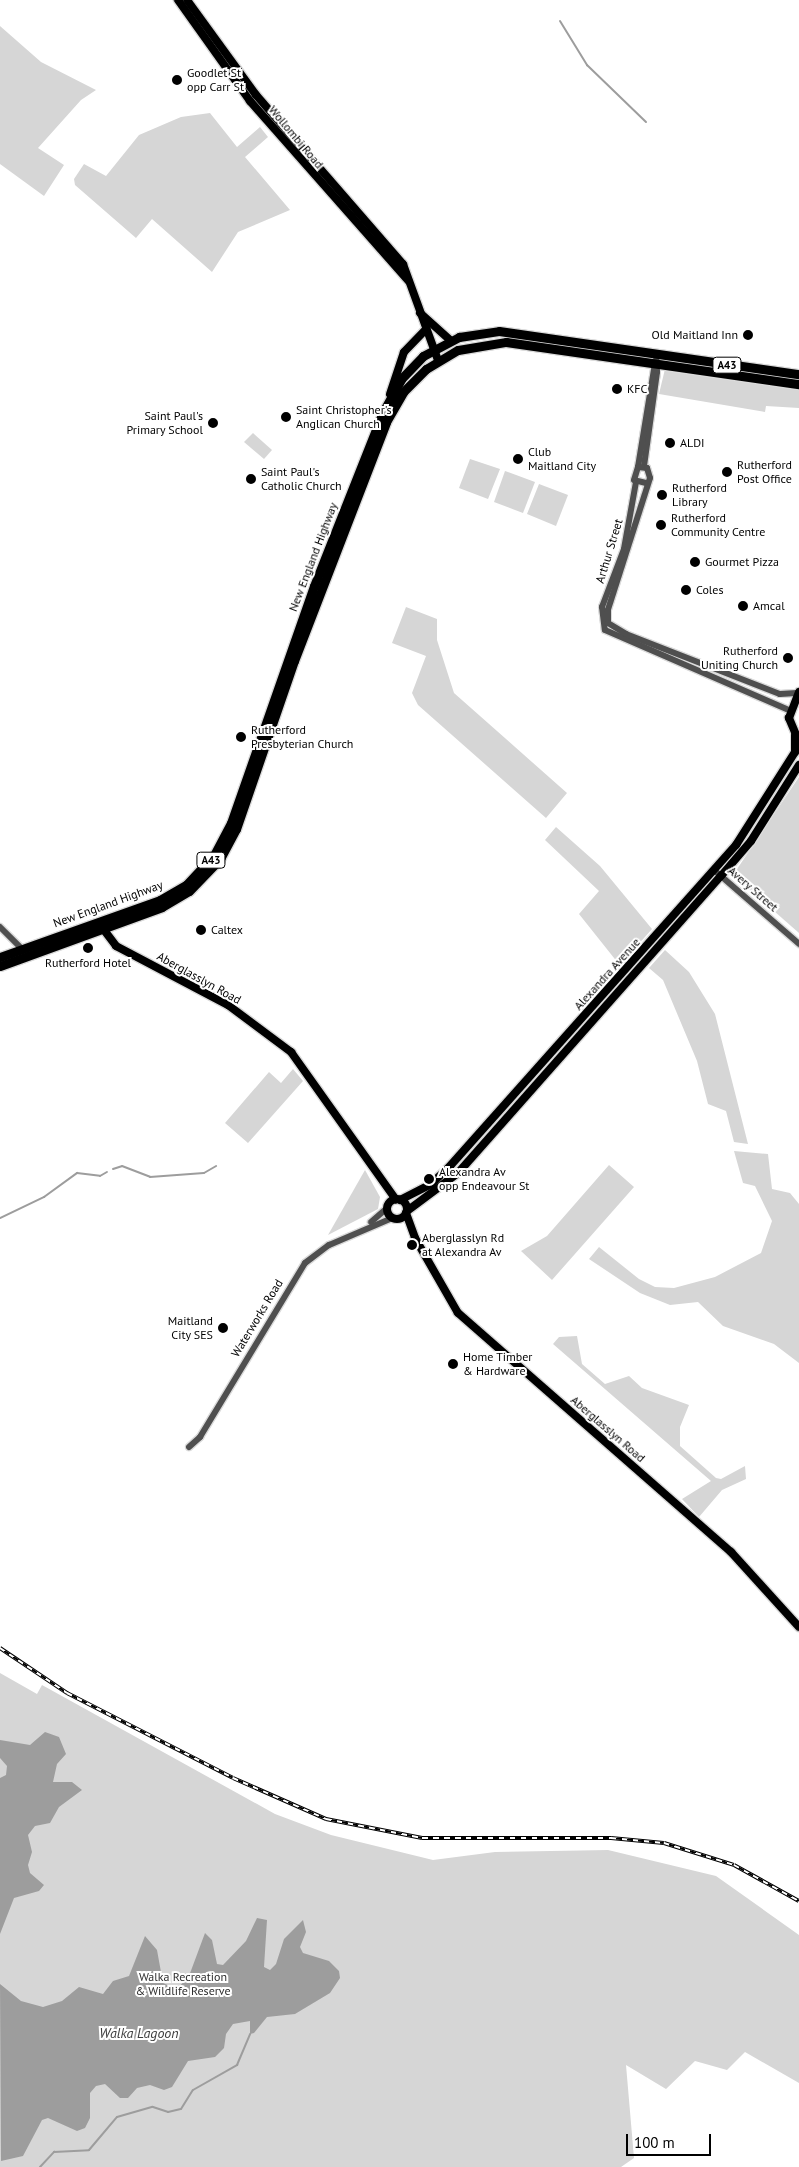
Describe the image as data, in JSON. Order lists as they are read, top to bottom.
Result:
{
  "streets": {
    "highway": ["A43", "New England Highway"],
    "main road": ["Wollombi Road", "Alexandra Avenue", "Aberglasslyn Road"],
    "street": ["Arthur Street", "Avery Street", "Waterworks Road"]
  },
  "crossings": [
    ["Wollombi Road", "New England Highway"],
    ["New England Highway", "Aberglasslyn Road"],
    ["Avery Street", "Alexandra Avenue"],
    ["Alexandra Avenue", "Aberglasslyn Road"],
    ["Alexandra Avenue", "Waterworks Road"],
    ["Aberglasslyn Road", "Waterworks Road"]
  ],
  "water": ["Walka Lagoon"],
  "parks": ["Walka Recreation & Wildlife Reserve"],
  "places": [
    "Goodlet St opp Carr St",
    "Old Maitland Inn",
    "KFC",
    "Saint Christopher's Anglican Church",
    "Saint Paul's Primary School",
    "ALDI",
    "Club Maitland City",
    "Rutherford Post Office",
    "Saint Paul's Catholic Church",
    "Rutherford Library",
    "Rutherford Community Centre",
    "Gourmet Pizza",
    "Coles",
    "Amcal",
    "Rutherford Uniting Church",
    "Rutherford Presbyterian Church",
    "Caltex",
    "Rutherford Hotel",
    "Alexandra Av opp Endeavour St",
    "Aberglasslyn Rd at Alexandra Av",
    "Maitland City SES",
    "Home Timber & Hardware"
  ],
  "scale_bar": "100 m"
}
